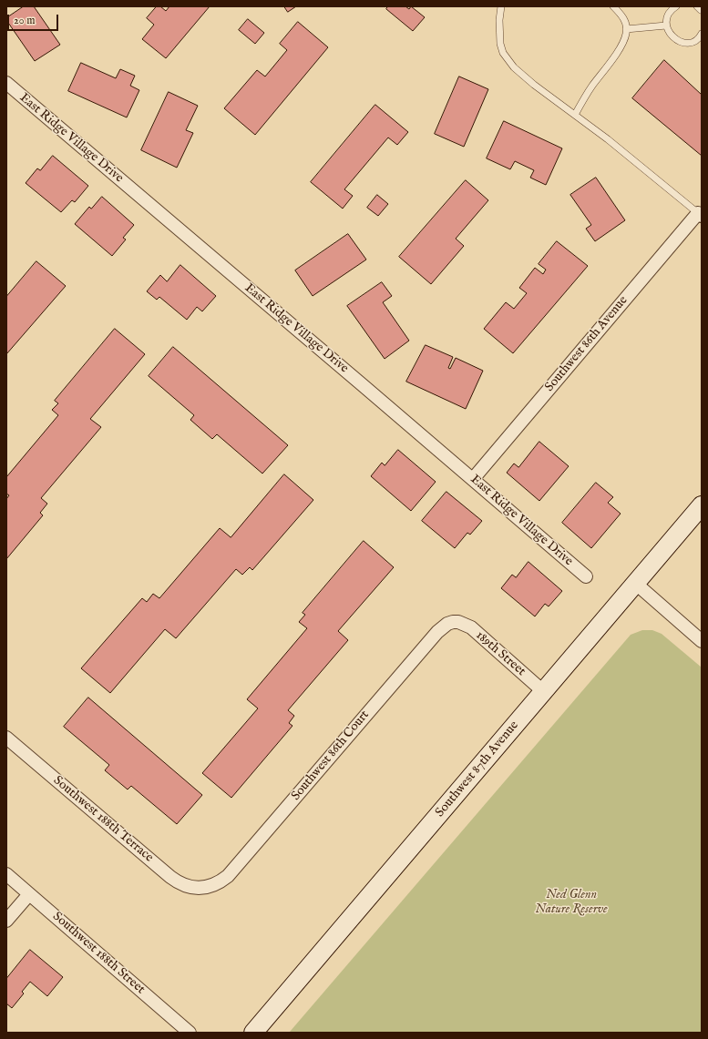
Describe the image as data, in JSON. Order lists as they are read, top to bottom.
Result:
{
  "streets": {
    "street": [
      "East Ridge Village Drive",
      "Southwest 86th Avenue",
      "189th Street",
      "Southwest 86th Court",
      "Southwest 87th Avenue",
      "Southwest 188th Terrace",
      "Southwest 188th Street"
    ]
  },
  "crossings": [
    ["East Ridge Village Drive", "Southwest 86th Avenue"],
    ["189th Street", "Southwest 86th Court"],
    ["189th Street", "Southwest 87th Avenue"],
    ["Southwest 86th Court", "Southwest 188th Terrace"]
  ],
  "parks": ["Ned Glenn Nature Reserve"],
  "scale_bar": "20 m"
}
